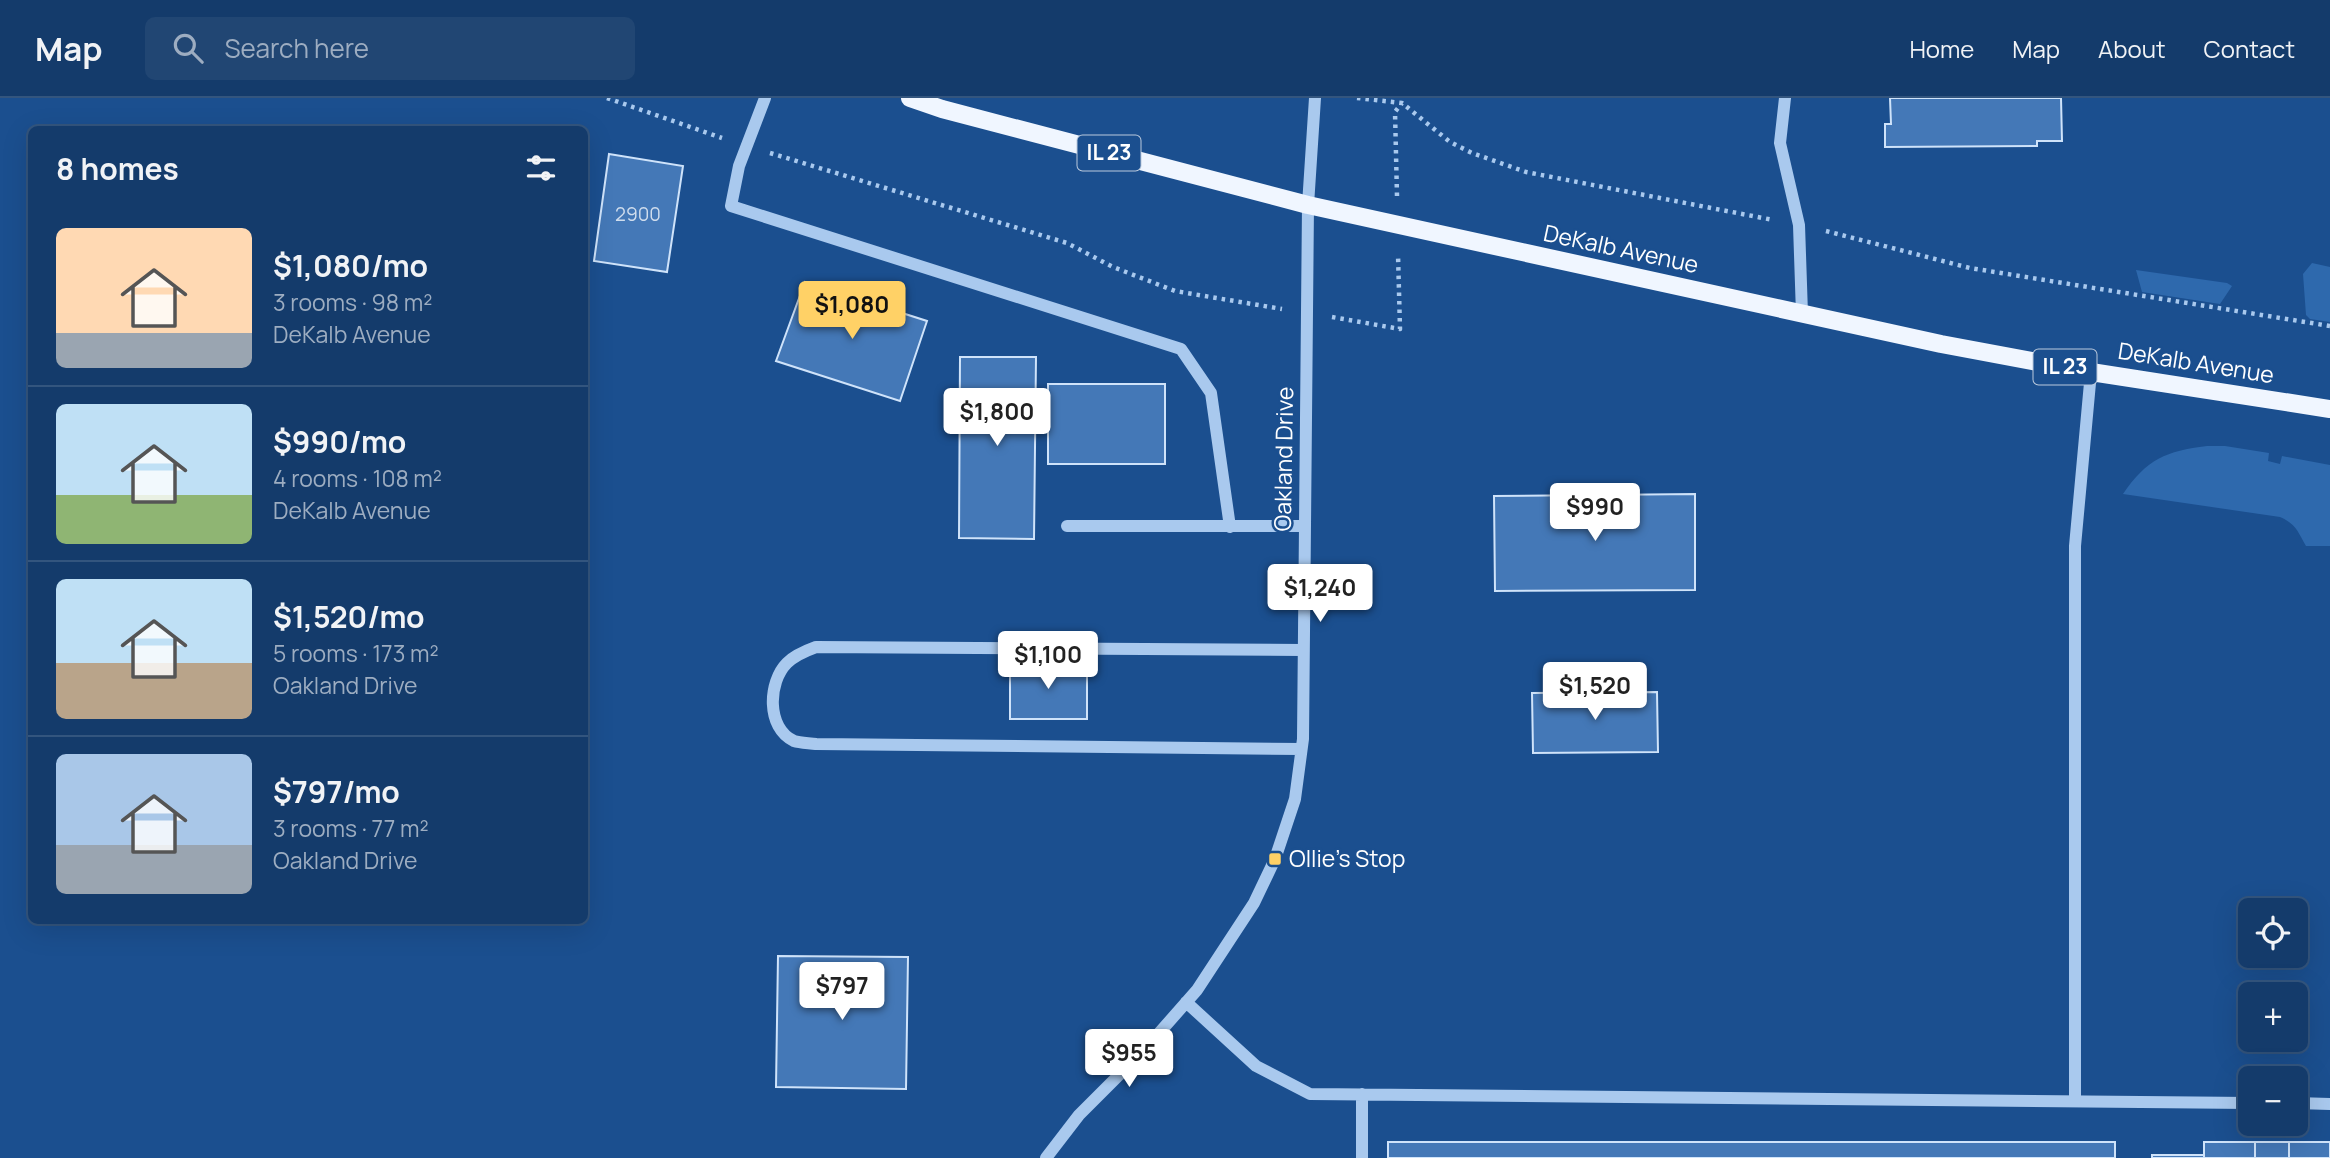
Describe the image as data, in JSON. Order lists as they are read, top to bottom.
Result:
{
  "streets": {
    "main road": ["IL 23", "DeKalb Avenue"],
    "street": ["Oakland Drive"]
  },
  "crossings": [
    ["DeKalb Avenue", "Oakland Drive"]
  ],
  "places": {
    "transit": ["Ollie's Stop"]
  },
  "house_numbers": ["2900"],
  "page": {
    "header": "Map",
    "search": "Search here",
    "nav": [
      "Home",
      "Map",
      "About",
      "Contact"
    ],
    "heading": "8 homes",
    "list": [
      {
        "name": "$1,080/mo",
        "note": "3 rooms · 98 m² · DeKalb Avenue"
      },
      {
        "name": "$990/mo",
        "note": "4 rooms · 108 m² · DeKalb Avenue"
      },
      {
        "name": "$1,520/mo",
        "note": "5 rooms · 173 m² · Oakland Drive"
      },
      {
        "name": "$797/mo",
        "note": "3 rooms · 77 m² · Oakland Drive"
      }
    ],
    "price": [
      "$1,080",
      "$1,800",
      "$990",
      "$1,240",
      "$1,100",
      "$1,520",
      "$797",
      "$955"
    ],
    "map_buttons": ["+", "−"]
  }
}
